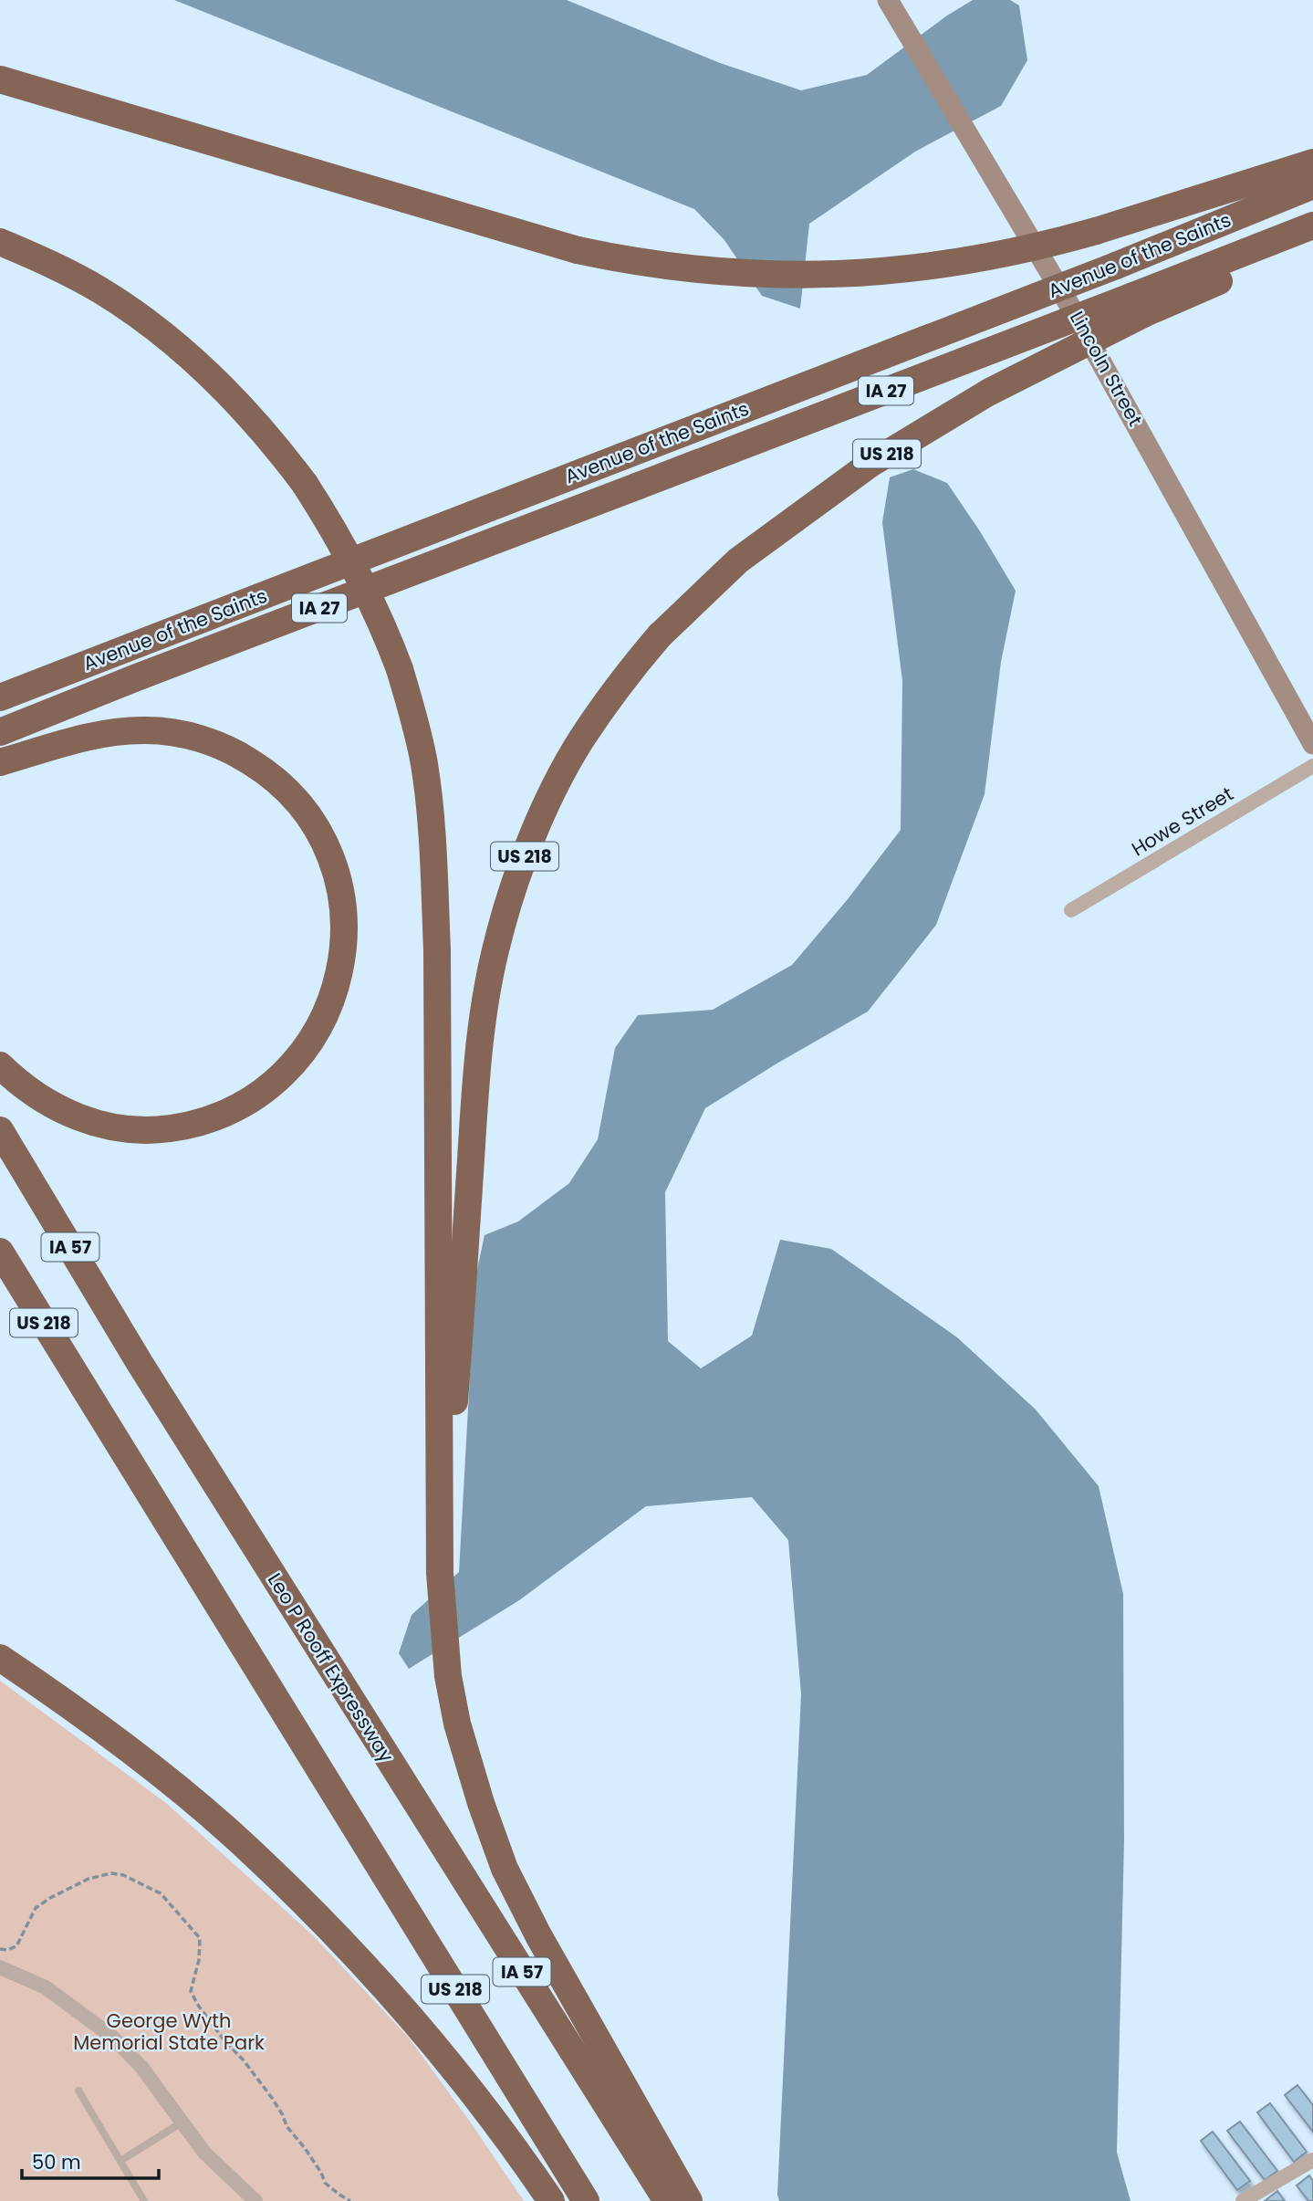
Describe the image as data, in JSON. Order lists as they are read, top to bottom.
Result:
{
  "streets": {
    "highway": [
      "Avenue of the Saints",
      "IA 27",
      "US 218",
      "IA 57",
      "Leo P Rooff Expressway"
    ],
    "main road": ["Lincoln Street"],
    "street": ["Howe Street"]
  },
  "crossings": [
    ["Avenue of the Saints", "US 218"]
  ],
  "parks": ["George Wyth Memorial State Park"],
  "scale_bar": "50 m"
}
